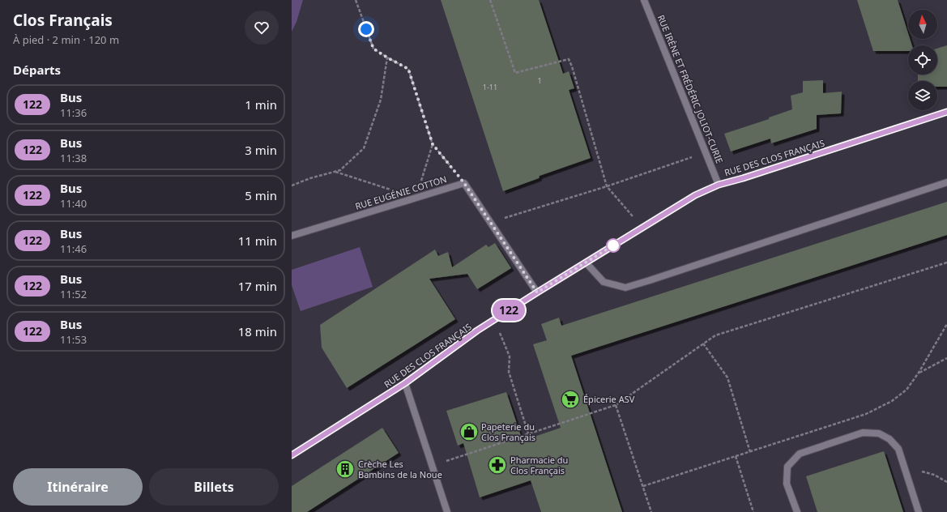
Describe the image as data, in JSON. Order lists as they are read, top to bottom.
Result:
{
  "streets": {
    "street": ["RUE IRÈNE ET FRÉDÉRIC JOLIOT-CURIE", "RUE DES CLOS FRANÇAIS", "RUE EUGÉNIE COTTON"]
  },
  "crossings": [
    ["RUE IRÈNE ET FRÉDÉRIC JOLIOT-CURIE", "RUE DES CLOS FRANÇAIS"]
  ],
  "places": {
    "supermarket": ["Épicerie ASV"],
    "shop": ["Papeterie du Clos Français"],
    "pharmacy": ["Pharmacie du Clos Français"],
    "building": ["Crèche Les Bambins de la Noue"]
  },
  "lines": ["bus line 122"],
  "house_numbers": ["1", "1-11"],
  "north": "top",
  "page": {
    "heading": [
      ["Clos Français", "À pied · 2 min · 120 m"],
      "Départs"
    ],
    "on_map": "122",
    "list": [
      {
        "mark": "122",
        "name": "Bus",
        "note": "11:36",
        "value": "1 min"
      },
      {
        "mark": "122",
        "name": "Bus",
        "note": "11:38",
        "value": "3 min"
      },
      {
        "mark": "122",
        "name": "Bus",
        "note": "11:40",
        "value": "5 min"
      },
      {
        "mark": "122",
        "name": "Bus",
        "note": "11:46",
        "value": "11 min"
      },
      {
        "mark": "122",
        "name": "Bus",
        "note": "11:52",
        "value": "17 min"
      },
      {
        "mark": "122",
        "name": "Bus",
        "note": "11:53",
        "value": "18 min"
      }
    ],
    "buttons": ["Itinéraire", "Billets"]
  }
}
